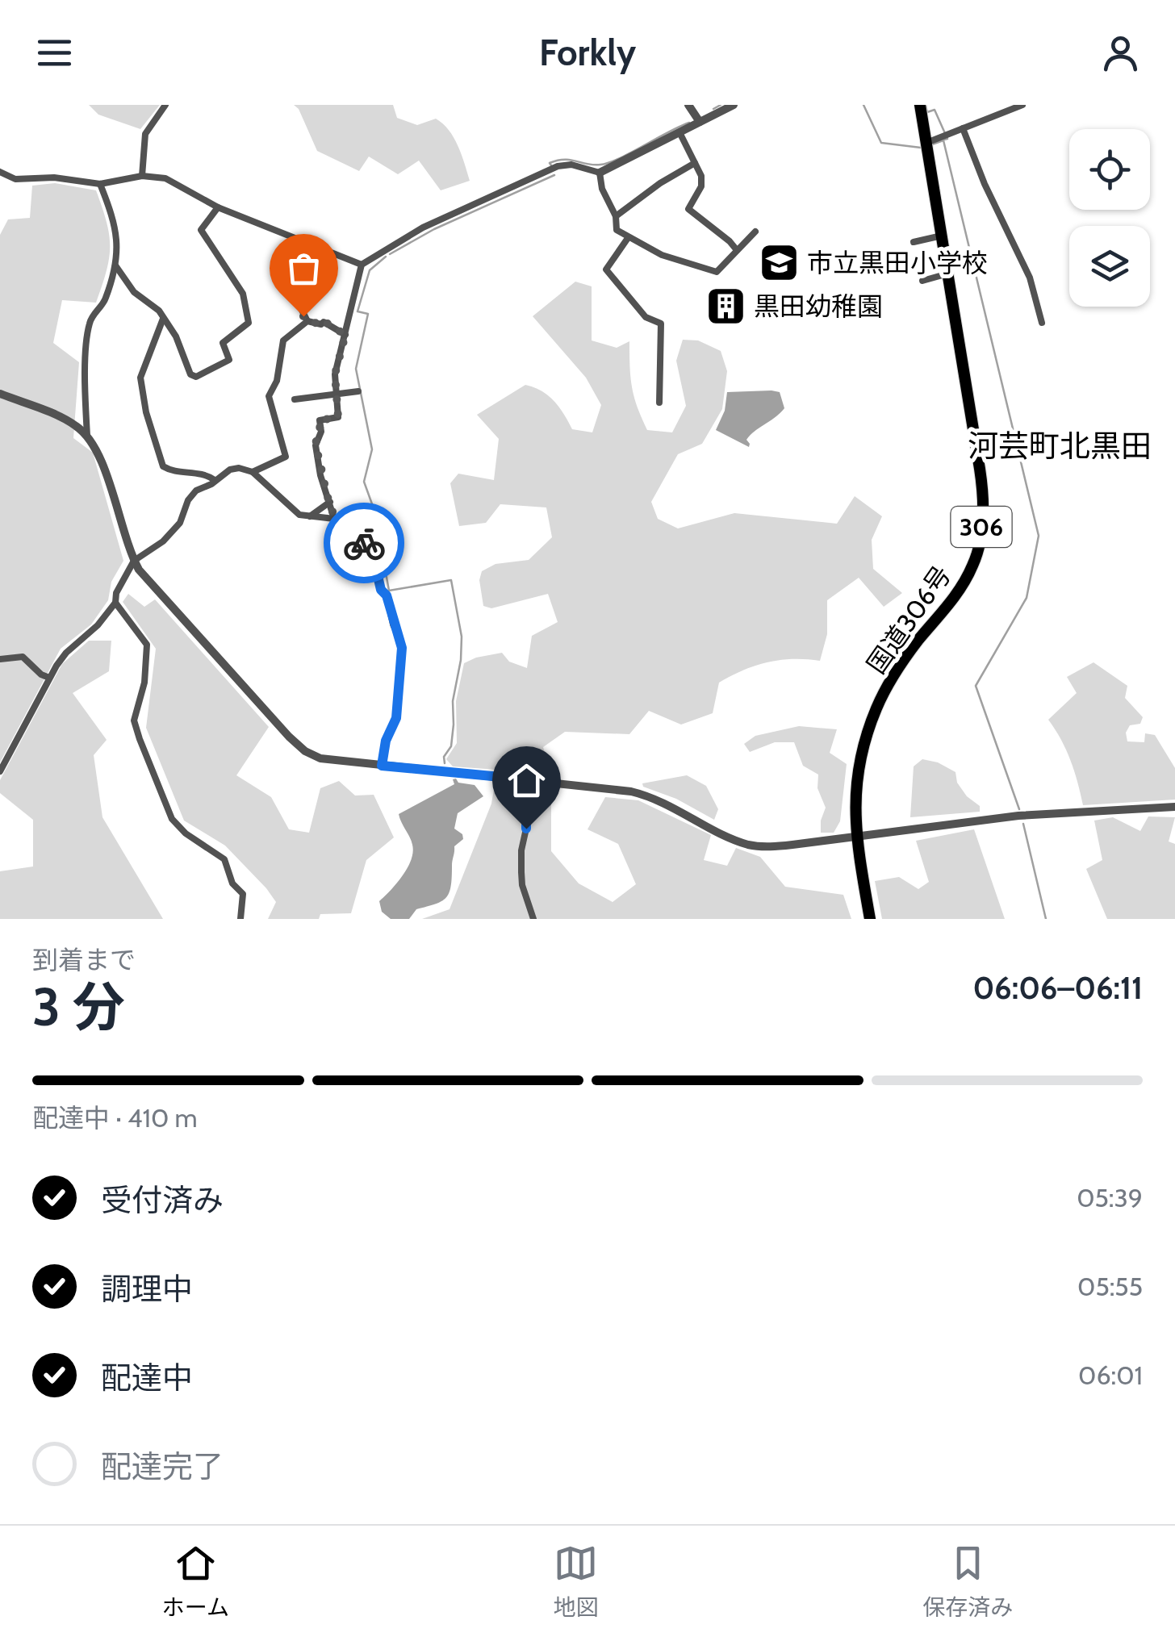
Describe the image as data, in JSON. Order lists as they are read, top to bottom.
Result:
{
  "streets": {
    "highway": ["306", "国道306号"]
  },
  "districts": ["河芸町北黒田"],
  "places": {
    "school or university": ["市立黒田小学校"],
    "building": ["黒田幼稚園"]
  },
  "page": {
    "header": "Forkly",
    "heading": ["3 分", "到着まで", "06:06–06:11"],
    "bar": "配達中 · 410 m",
    "list": [
      ["受付済み", "05:39"],
      ["調理中", "05:55"],
      ["配達中", "06:01"],
      "配達完了"
    ],
    "tabs": ["ホーム", "地図", "保存済み"]
  }
}
